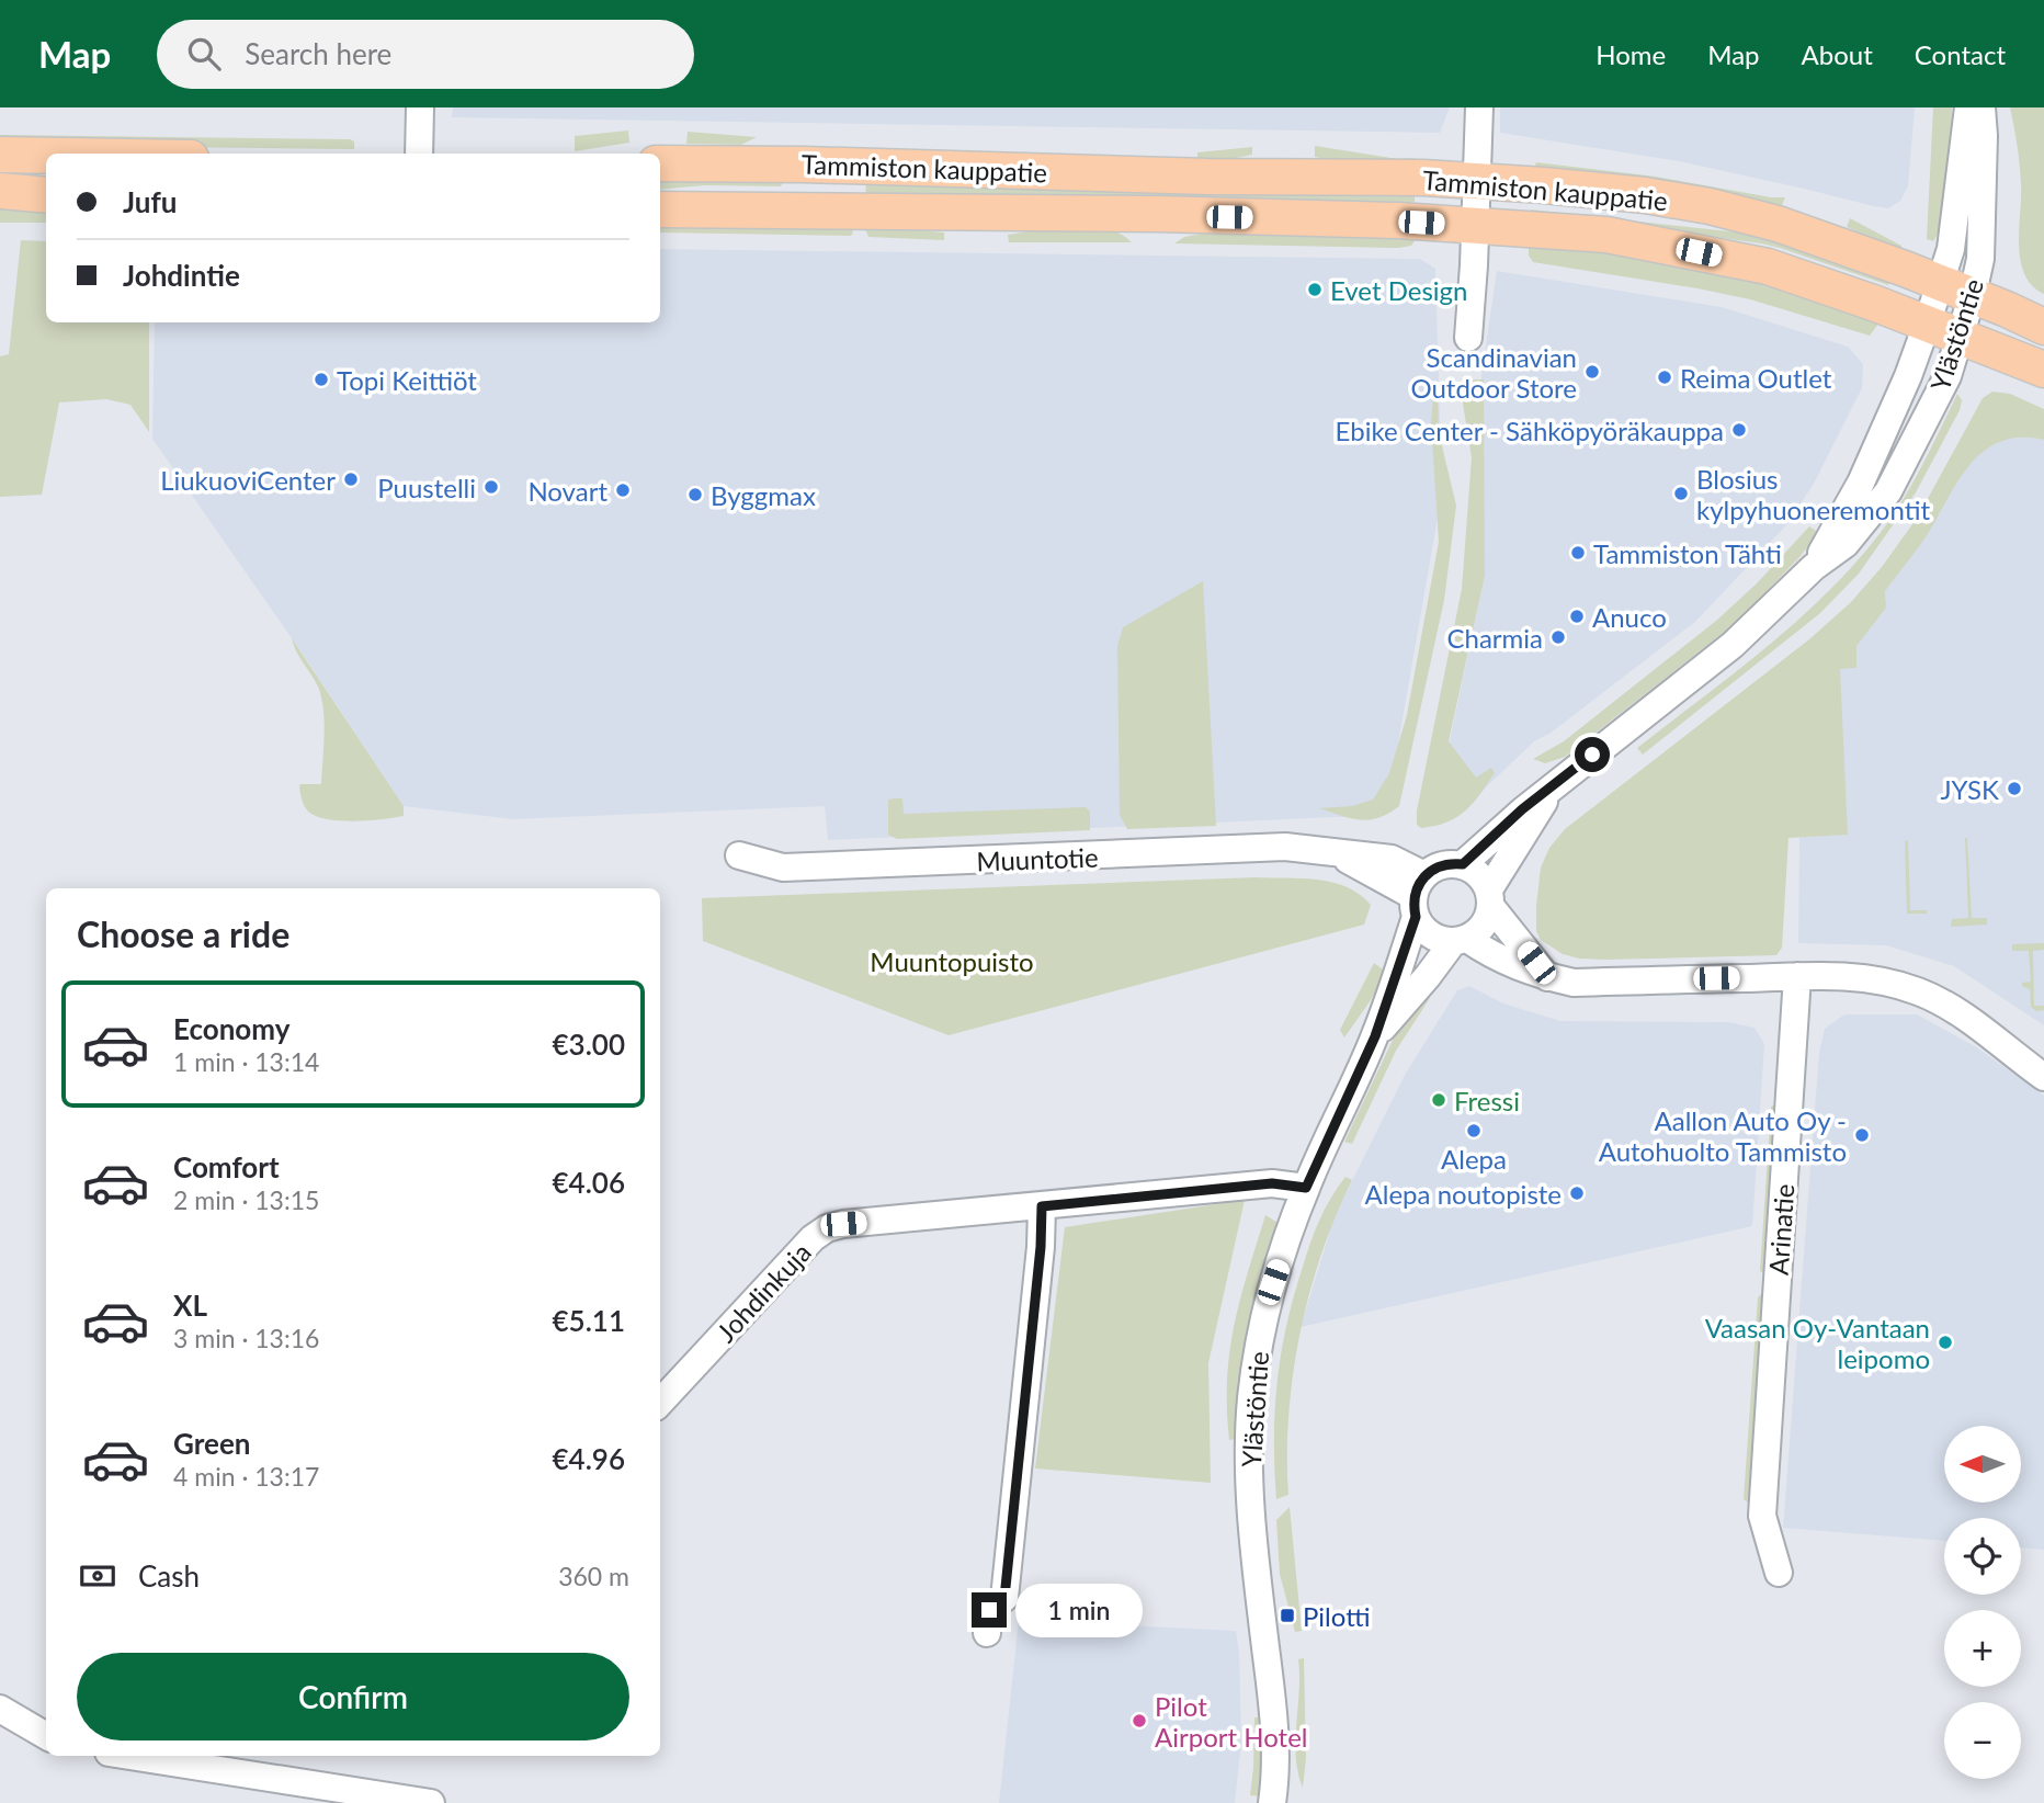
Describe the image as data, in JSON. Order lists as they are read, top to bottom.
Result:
{
  "streets": {
    "main road": ["Tammiston kauppatie"],
    "street": [
      "Ylästöntie",
      "Muuntotie",
      "Arinatie",
      "Johdinkuja"
    ]
  },
  "crossings": [
    ["Tammiston kauppatie", "Ylästöntie"],
    ["Ylästöntie", "Muuntotie"],
    ["Ylästöntie", "Johdinkuja"]
  ],
  "parks": ["Muuntopuisto"],
  "places": {
    "other": [
      "Evet Design",
      "Scandinavian Outdoor Store",
      "Reima Outlet",
      "Topi Keittiöt",
      "Ebike Center - Sähköpyöräkauppa",
      "LiukuoviCenter",
      "Puustelli",
      "Novart",
      "Blosius kylpyhuoneremontit",
      "Byggmax",
      "Tammiston Tähti",
      "Anuco",
      "Charmia",
      "JYSK",
      "Fressi",
      "Alepa",
      "Aallon Auto Oy - Autohuolto Tammisto",
      "Alepa noutopiste",
      "Vaasan Oy-Vantaan leipomo",
      "Pilot Airport Hotel"
    ],
    "transit": ["Pilotti"]
  },
  "north": "left",
  "page": {
    "header": "Map",
    "search": "Search here",
    "nav": [
      "Home",
      "Map",
      "About",
      "Contact"
    ],
    "banner": ["Jufu", "Johdintie"],
    "heading": "Choose a ride",
    "list": [
      {
        "name": "Economy",
        "note": "1 min · 13:14",
        "value": "€3.00"
      },
      {
        "name": "Comfort",
        "note": "2 min · 13:15",
        "value": "€4.06"
      },
      {
        "name": "XL",
        "note": "3 min · 13:16",
        "value": "€5.11"
      },
      {
        "name": "Green",
        "note": "4 min · 13:17",
        "value": "€4.96"
      }
    ],
    "map_buttons": ["+", "−"],
    "pay": ["Cash", "360 m"],
    "bubble": "1 min",
    "buttons": "Confirm"
  }
}
